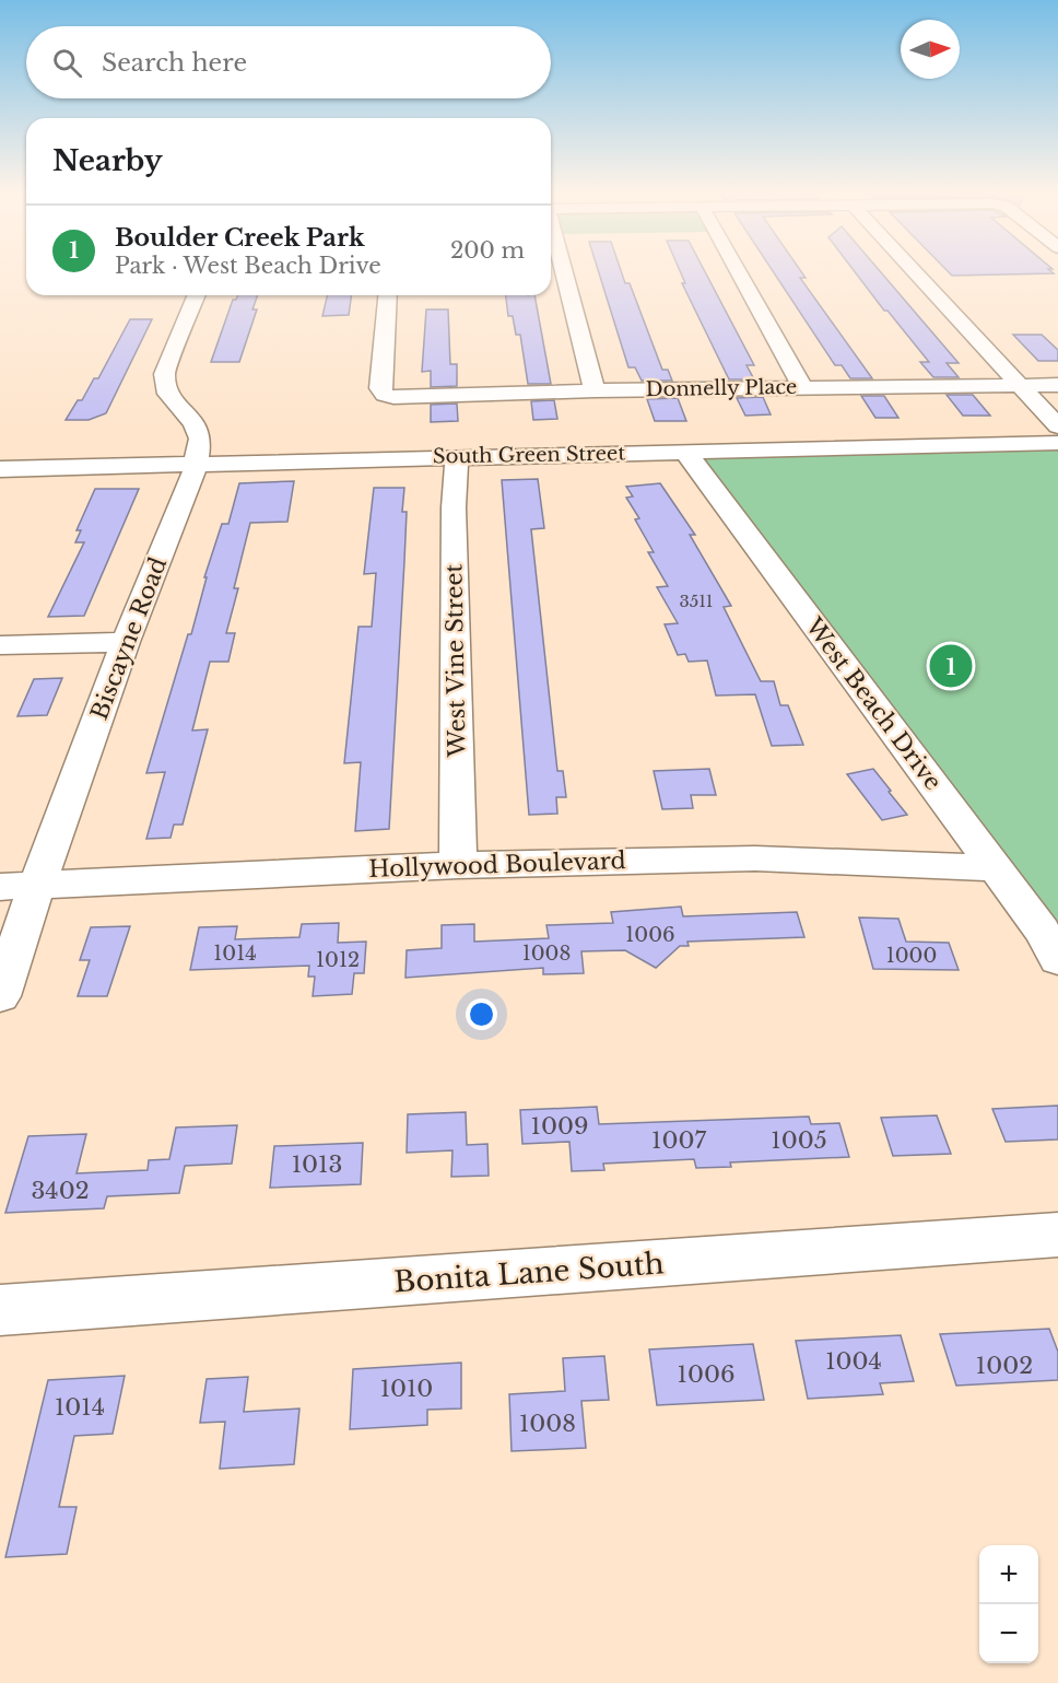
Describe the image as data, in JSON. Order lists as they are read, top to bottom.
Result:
{
  "streets": {
    "street": [
      "Donnelly Place",
      "South Green Street",
      "Biscayne Road",
      "West Vine Street",
      "West Beach Drive",
      "Hollywood Boulevard",
      "Bonita Lane South"
    ]
  },
  "crossings": [
    ["South Green Street", "Biscayne Road"],
    ["South Green Street", "West Vine Street"],
    ["South Green Street", "West Beach Drive"],
    ["Biscayne Road", "Hollywood Boulevard"],
    ["West Vine Street", "Hollywood Boulevard"],
    ["West Beach Drive", "Hollywood Boulevard"]
  ],
  "house_numbers": [
    "3511",
    "1006",
    "1014",
    "1008",
    "1000",
    "1012",
    "1009",
    "1007",
    "1005",
    "1013",
    "3402",
    "1004",
    "1002",
    "1006",
    "1010",
    "1014",
    "1008"
  ],
  "north": "right",
  "page": {
    "search": "Search here",
    "heading": "Nearby",
    "list": [
      {
        "mark": "1",
        "name": "Boulder Creek Park",
        "note": "Park · West Beach Drive",
        "value": "200 m"
      }
    ],
    "pins": "1",
    "map_buttons": ["+", "−"]
  }
}
